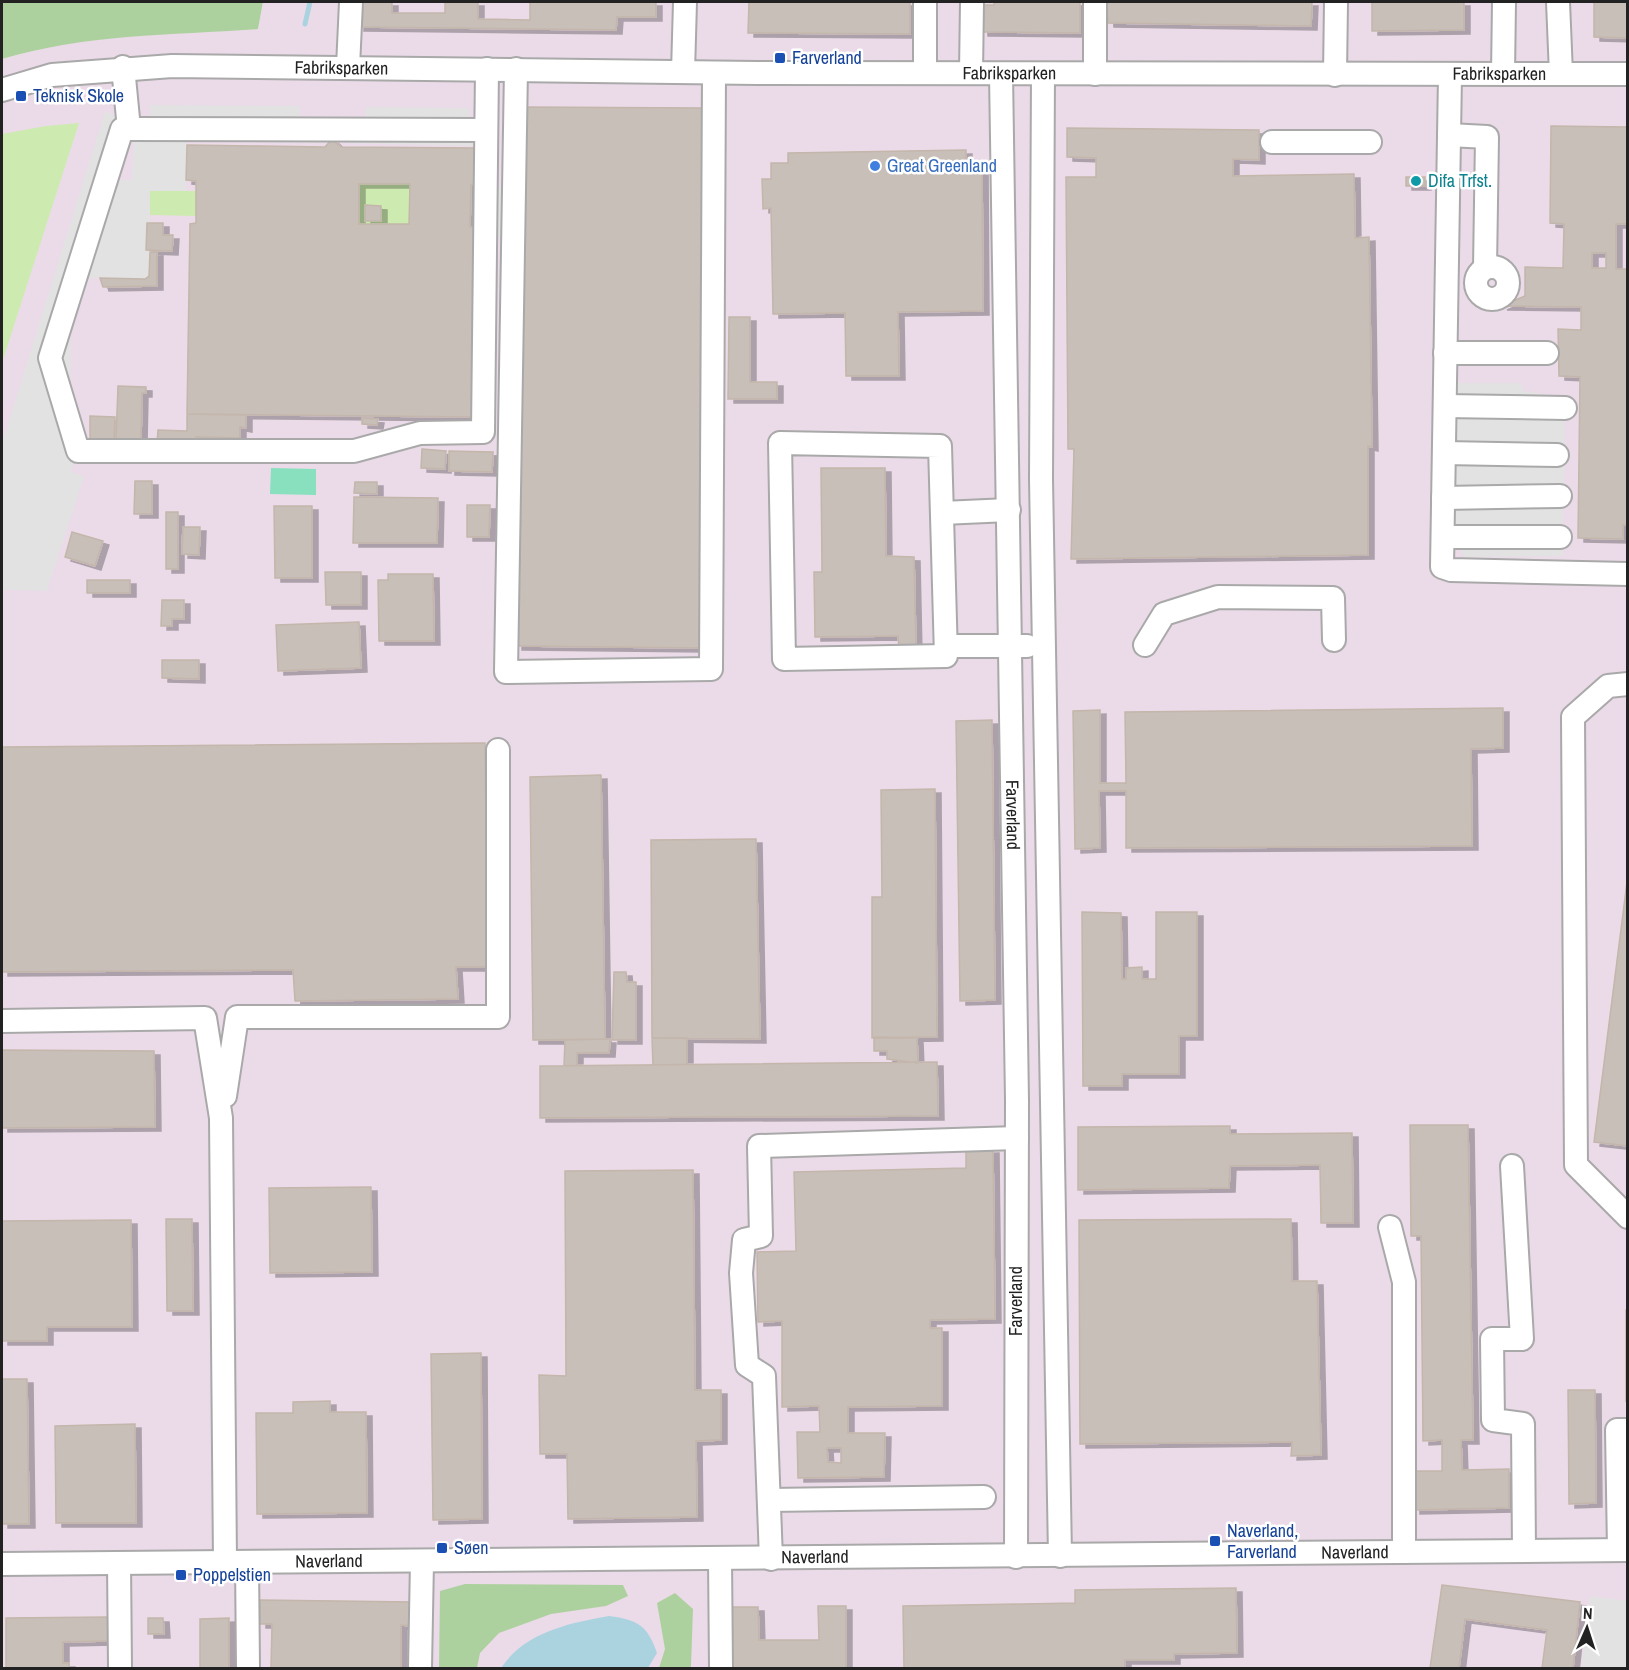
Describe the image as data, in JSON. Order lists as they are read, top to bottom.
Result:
{
  "streets": {
    "street": ["Fabriksparken", "Farverland", "Naverland"]
  },
  "crossings": [
    ["Fabriksparken", "Farverland"],
    ["Farverland", "Naverland"]
  ],
  "places": {
    "transit": [
      "Farverland",
      "Teknisk Skole",
      "Naverland, Farverland",
      "Søen",
      "Poppelstien"
    ],
    "other": ["Great Greenland", "Difa Trfst."]
  },
  "north": "top"
}
